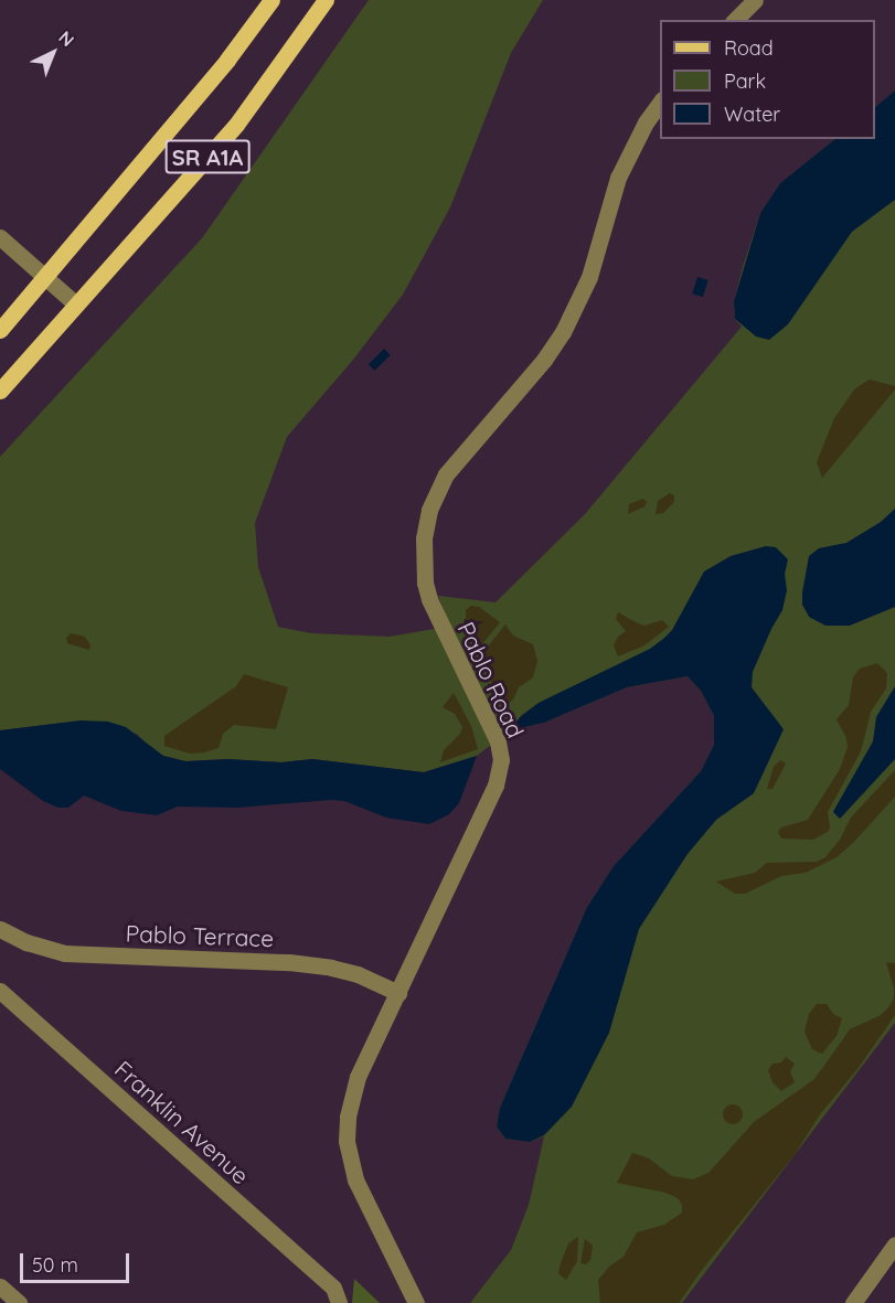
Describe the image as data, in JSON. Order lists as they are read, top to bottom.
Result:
{
  "streets": {
    "main road": ["SR A1A"],
    "street": ["Pablo Road", "Pablo Terrace", "Franklin Avenue"]
  },
  "crossings": [
    ["Pablo Road", "Pablo Terrace"]
  ],
  "legend": ["Road", "Park", "Water"],
  "scale_bar": "50 m",
  "north": "top right"
}
